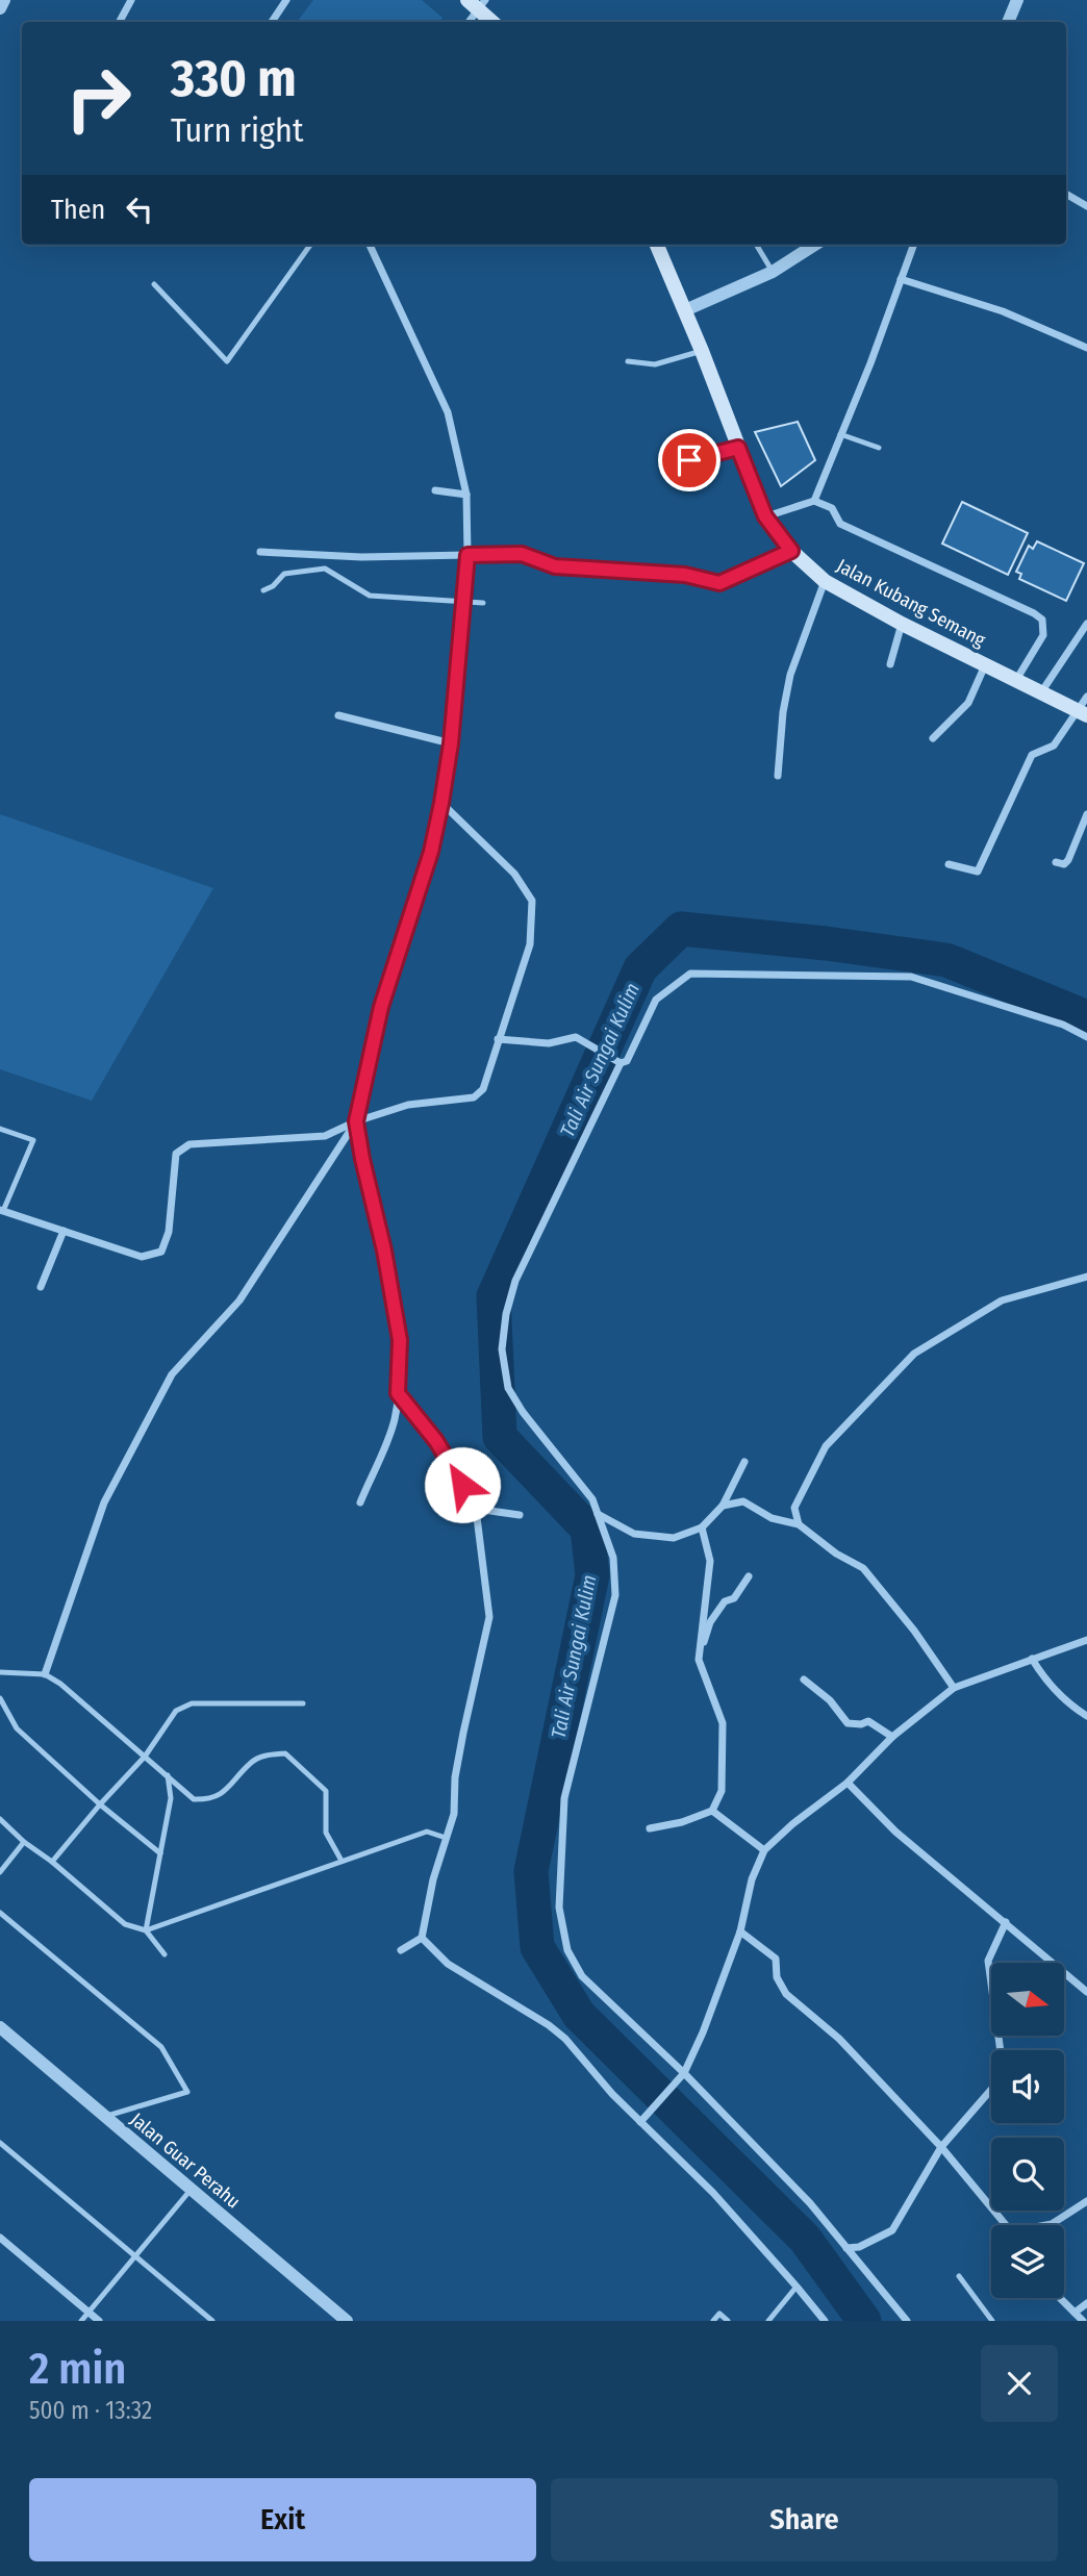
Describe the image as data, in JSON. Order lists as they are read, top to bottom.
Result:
{
  "streets": {
    "main road": ["Jalan Kubang Semang"],
    "street": ["Jalan Guar Perahu"]
  },
  "water": ["Tali Air Sungai Kulim"],
  "north": "right",
  "page": {
    "turn": ["330 m", "Turn right"],
    "then": "Then",
    "heading": ["2 min", "500 m · 13:32"],
    "buttons": ["Exit", "Share"]
  }
}
